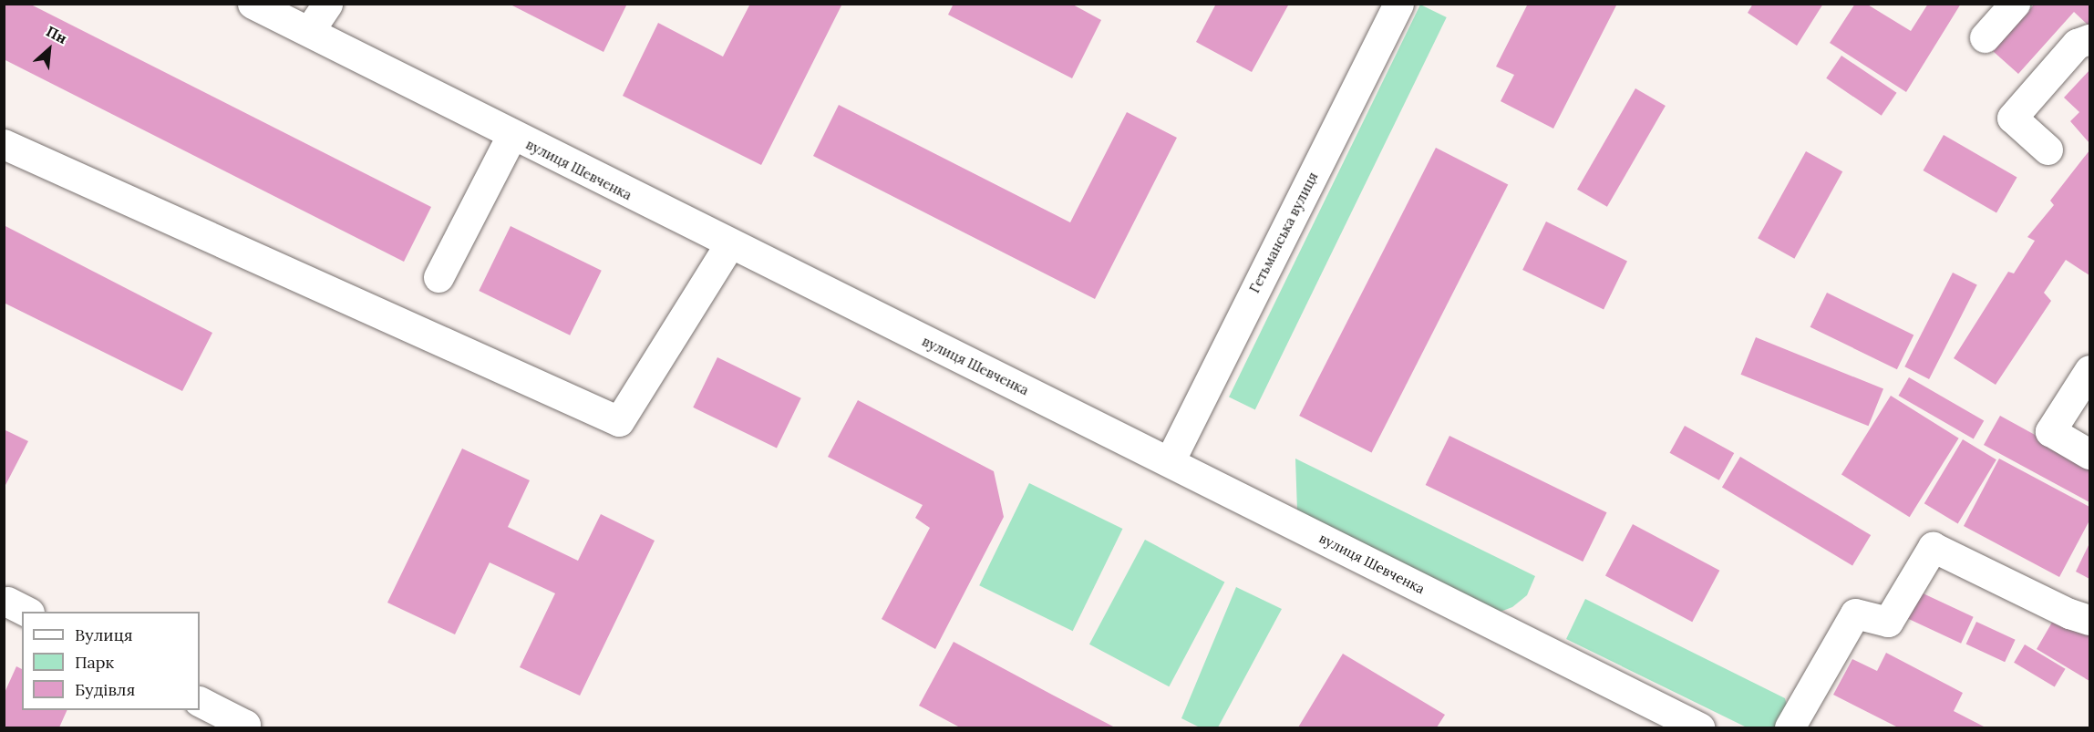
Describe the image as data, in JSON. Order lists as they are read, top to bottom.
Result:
{
  "streets": {
    "street": ["вулиця Шевченка", "Гетьманська вулиця"]
  },
  "crossings": [
    ["вулиця Шевченка", "Гетьманська вулиця"]
  ],
  "legend": ["Вулиця", "Парк", "Будівля"],
  "north": "top right"
}
